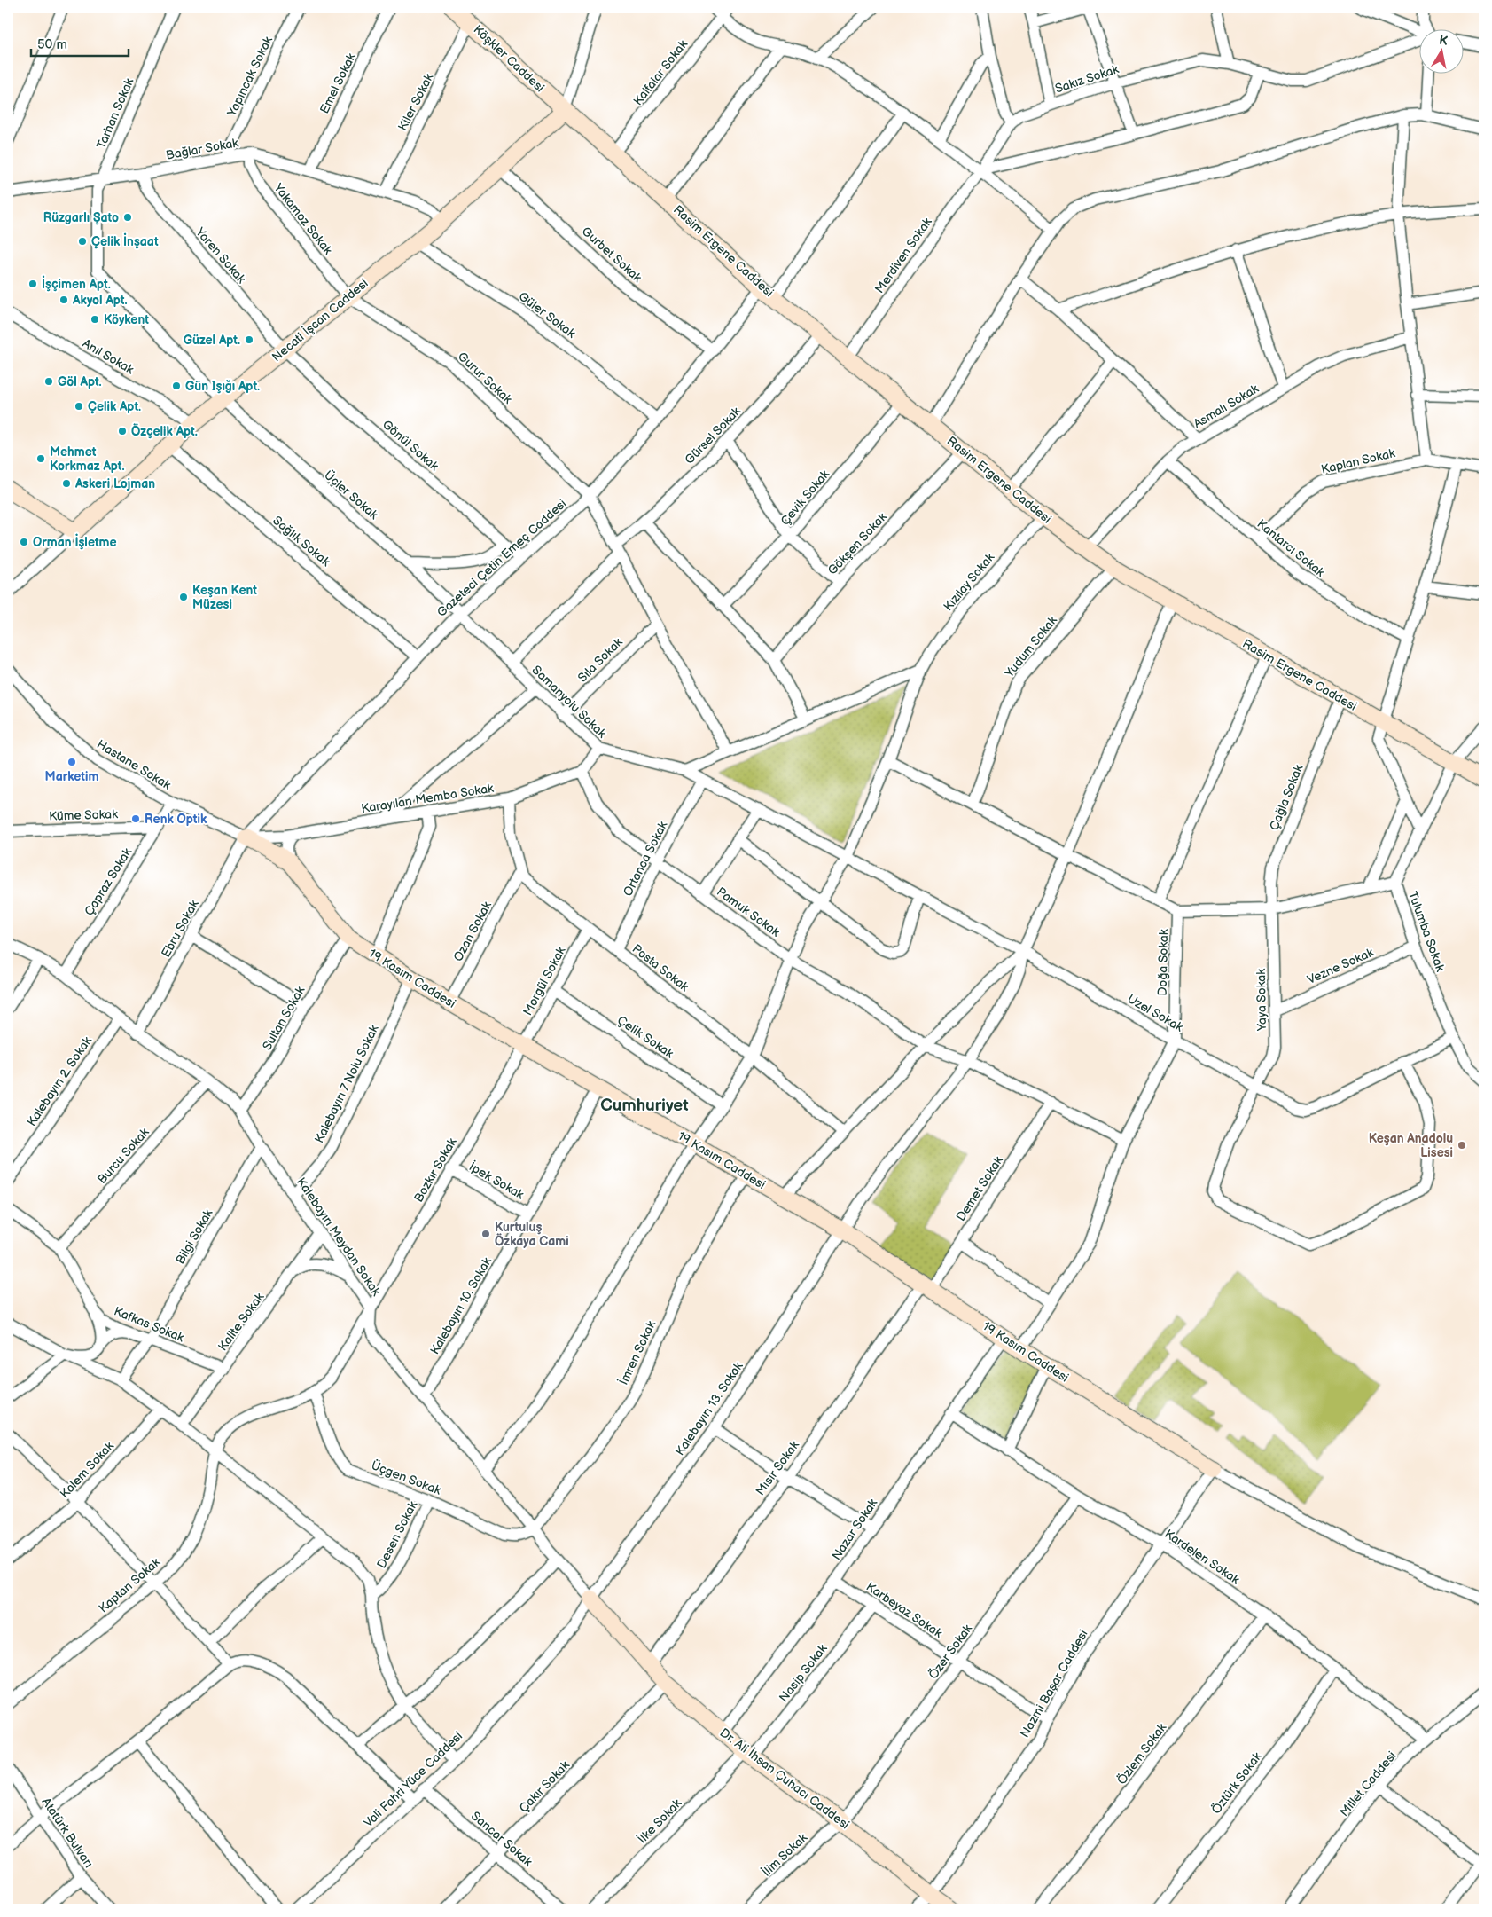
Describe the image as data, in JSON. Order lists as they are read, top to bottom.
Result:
{
  "streets": {
    "main road": [
      "Köşkler Caddesi",
      "Rasim Ergene Caddesi",
      "Necati İşcan Caddesi",
      "19 Kasım Caddesi",
      "Dr. Ali İhsan Çuhacı Caddesi"
    ],
    "street": [
      "Kalfalar Sokak",
      "Yapıncak Sokak",
      "Sakız Sokak",
      "Emel Sokak",
      "Kiler Sokak",
      "Tarhan Sokak",
      "Bağlar Sokak",
      "Yakamoz Sokak",
      "Gurbet Sokak",
      "Yaren Sokak",
      "Merdiven Sokak",
      "Güler Sokak",
      "Anıl Sokak",
      "Gurur Sokak",
      "Asmalı Sokak",
      "Gürsel Sokak",
      "Gönül Sokak",
      "Kaplan Sokak",
      "Üçler Sokak",
      "Çevik Sokak",
      "Sağlık Sokak",
      "Gökşen Sokak",
      "Kantarcı Sokak",
      "Gazeteci Çetin Emeç Caddesi",
      "Kızılay Sokak",
      "Yudum Sokak",
      "Sıla Sokak",
      "Samanyolu Sokak",
      "Hastane Sokak",
      "Çağla Sokak",
      "Karayılan Memba Sokak",
      "Küme Sokak",
      "Ortanca Sokak",
      "Çapraz Sokak",
      "Pamuk Sokak",
      "Ebru Sokak",
      "Ozan Sokak",
      "Tulumba Sokak",
      "Doğa Sokak",
      "Vezne Sokak",
      "Posta Sokak",
      "Morgül Sokak",
      "Yaya Sokak",
      "Uzel Sokak",
      "Sultan Sokak",
      "Çelik Sokak",
      "Kalebayırı 2. Sokak",
      "Kalebayırı 7 Nolu Sokak",
      "Burcu Sokak",
      "Bozkır Sokak",
      "İpek Sokak",
      "Demet Sokak",
      "Bilgi Sokak",
      "Kalebayırı Meydan Sokak",
      "Kalebayırı 10. Sokak",
      "Kalite Sokak",
      "Kafkas Sokak",
      "İmren Sokak",
      "Kalebayırı 13. Sokak",
      "Mısır Sokak",
      "Kalem Sokak",
      "Üçgen Sokak",
      "Nazar Sokak",
      "Desen Sokak",
      "Kardelen Sokak",
      "Kaptan Sokak",
      "Karbeyaz Sokak",
      "Özer Sokak",
      "Nasip Sokak",
      "Nazmi Başar Caddesi",
      "Özlem Sokak",
      "Vali Fahri Yüce Caddesi",
      "Öztürk Sokak",
      "Millet Caddesi",
      "Çakır Sokak",
      "İlke Sokak",
      "Atatürk Bulvarı",
      "Sancar Sokak",
      "İlim Sokak"
    ]
  },
  "crossings": [
    ["Köşkler Caddesi", "Kiler Sokak"],
    ["Köşkler Caddesi", "Rasim Ergene Caddesi"],
    ["Köşkler Caddesi", "Necati İşcan Caddesi"],
    ["Kalfalar Sokak", "Rasim Ergene Caddesi"],
    ["Yapıncak Sokak", "Bağlar Sokak"],
    ["Sakız Sokak", "Merdiven Sokak"],
    ["Emel Sokak", "Bağlar Sokak"],
    ["Kiler Sokak", "Bağlar Sokak"],
    ["Tarhan Sokak", "Bağlar Sokak"],
    ["Tarhan Sokak", "Necati İşcan Caddesi"],
    ["Tarhan Sokak", "Üçler Sokak"],
    ["Bağlar Sokak", "Yakamoz Sokak"],
    ["Bağlar Sokak", "Yaren Sokak"],
    ["Bağlar Sokak", "Necati İşcan Caddesi"],
    ["Yakamoz Sokak", "Necati İşcan Caddesi"],
    ["Yakamoz Sokak", "Gurur Sokak"],
    ["Rasim Ergene Caddesi", "Merdiven Sokak"],
    ["Rasim Ergene Caddesi", "Necati İşcan Caddesi"],
    ["Rasim Ergene Caddesi", "Asmalı Sokak"],
    ["Rasim Ergene Caddesi", "Gürsel Sokak"],
    ["Rasim Ergene Caddesi", "Çevik Sokak"],
    ["Rasim Ergene Caddesi", "Gökşen Sokak"],
    ["Rasim Ergene Caddesi", "Gazeteci Çetin Emeç Caddesi"],
    ["Rasim Ergene Caddesi", "Kızılay Sokak"],
    ["Rasim Ergene Caddesi", "Yudum Sokak"],
    ["Rasim Ergene Caddesi", "Çağla Sokak"],
    ["Rasim Ergene Caddesi", "Tulumba Sokak"],
    ["Gurbet Sokak", "Necati İşcan Caddesi"],
    ["Gurbet Sokak", "Gazeteci Çetin Emeç Caddesi"],
    ["Yaren Sokak", "Necati İşcan Caddesi"],
    ["Yaren Sokak", "Gönül Sokak"],
    ["Güler Sokak", "Necati İşcan Caddesi"],
    ["Güler Sokak", "Gazeteci Çetin Emeç Caddesi"],
    ["Necati İşcan Caddesi", "Anıl Sokak"],
    ["Necati İşcan Caddesi", "Gurur Sokak"],
    ["Necati İşcan Caddesi", "Gönül Sokak"],
    ["Necati İşcan Caddesi", "Üçler Sokak"],
    ["Necati İşcan Caddesi", "Sağlık Sokak"],
    ["Gurur Sokak", "Gürsel Sokak"],
    ["Gurur Sokak", "Gazeteci Çetin Emeç Caddesi"],
    ["Gurur Sokak", "Sıla Sokak"],
    ["Asmalı Sokak", "Kantarcı Sokak"],
    ["Gürsel Sokak", "Samanyolu Sokak"],
    ["Gönül Sokak", "Gazeteci Çetin Emeç Caddesi"],
    ["Kaplan Sokak", "Kantarcı Sokak"],
    ["Üçler Sokak", "Gazeteci Çetin Emeç Caddesi"],
    ["Üçler Sokak", "Samanyolu Sokak"],
    ["Sağlık Sokak", "Gazeteci Çetin Emeç Caddesi"],
    ["Gazeteci Çetin Emeç Caddesi", "Samanyolu Sokak"],
    ["Gazeteci Çetin Emeç Caddesi", "Hastane Sokak"],
    ["Gazeteci Çetin Emeç Caddesi", "Karayılan Memba Sokak"],
    ["Gazeteci Çetin Emeç Caddesi", "Ebru Sokak"],
    ["Gazeteci Çetin Emeç Caddesi", "19 Kasım Caddesi"],
    ["Kızılay Sokak", "Samanyolu Sokak"],
    ["Kızılay Sokak", "Pamuk Sokak"],
    ["Kızılay Sokak", "Posta Sokak"],
    ["Kızılay Sokak", "19 Kasım Caddesi"],
    ["Kızılay Sokak", "Uzel Sokak"],
    ["Kızılay Sokak", "Çelik Sokak"],
    ["Kızılay Sokak", "Kalebayırı Meydan Sokak"],
    ["Sıla Sokak", "Samanyolu Sokak"],
    ["Samanyolu Sokak", "Ortanca Sokak"],
    ["Samanyolu Sokak", "Uzel Sokak"],
    ["Hastane Sokak", "Karayılan Memba Sokak"],
    ["Hastane Sokak", "Çapraz Sokak"],
    ["Hastane Sokak", "Ebru Sokak"],
    ["Hastane Sokak", "19 Kasım Caddesi"],
    ["Çağla Sokak", "Yaya Sokak"],
    ["Karayılan Memba Sokak", "Pamuk Sokak"],
    ["Karayılan Memba Sokak", "Ebru Sokak"],
    ["Karayılan Memba Sokak", "19 Kasım Caddesi"],
    ["Küme Sokak", "Çapraz Sokak"],
    ["Ortanca Sokak", "Pamuk Sokak"],
    ["Ortanca Sokak", "Posta Sokak"],
    ["Çapraz Sokak", "Kalebayırı Meydan Sokak"],
    ["Pamuk Sokak", "Demet Sokak"],
    ["Pamuk Sokak", "Kalebayırı 13. Sokak"],
    ["Ebru Sokak", "19 Kasım Caddesi"],
    ["Ebru Sokak", "Kalebayırı Meydan Sokak"],
    ["Ozan Sokak", "Posta Sokak"],
    ["Ozan Sokak", "19 Kasım Caddesi"],
    ["Tulumba Sokak", "Vezne Sokak"],
    ["Tulumba Sokak", "Uzel Sokak"],
    ["Doğa Sokak", "Uzel Sokak"],
    ["Vezne Sokak", "Yaya Sokak"],
    ["Posta Sokak", "Morgül Sokak"],
    ["19 Kasım Caddesi", "Morgül Sokak"],
    ["19 Kasım Caddesi", "Sultan Sokak"],
    ["19 Kasım Caddesi", "Kalebayırı 7 Nolu Sokak"],
    ["19 Kasım Caddesi", "Bozkır Sokak"],
    ["19 Kasım Caddesi", "Demet Sokak"],
    ["19 Kasım Caddesi", "Kalebayırı 10. Sokak"],
    ["19 Kasım Caddesi", "İmren Sokak"],
    ["19 Kasım Caddesi", "Kalebayırı 13. Sokak"],
    ["19 Kasım Caddesi", "Mısır Sokak"],
    ["19 Kasım Caddesi", "Nazar Sokak"],
    ["19 Kasım Caddesi", "Nazmi Başar Caddesi"],
    ["Morgül Sokak", "Çelik Sokak"],
    ["Morgül Sokak", "Bozkır Sokak"],
    ["Yaya Sokak", "Uzel Sokak"],
    ["Uzel Sokak", "Kalebayırı 13. Sokak"],
    ["Sultan Sokak", "Kalebayırı Meydan Sokak"],
    ["Kalebayırı 2. Sokak", "Kalebayırı Meydan Sokak"],
    ["Kalebayırı 7 Nolu Sokak", "Kalebayırı Meydan Sokak"],
    ["Burcu Sokak", "Kalebayırı Meydan Sokak"],
    ["Burcu Sokak", "Kafkas Sokak"],
    ["Bozkır Sokak", "İpek Sokak"],
    ["Bozkır Sokak", "Kalebayırı Meydan Sokak"],
    ["Bozkır Sokak", "Üçgen Sokak"],
    ["Bozkır Sokak", "Kaptan Sokak"],
    ["İpek Sokak", "Kalebayırı 10. Sokak"],
    ["Demet Sokak", "Mısır Sokak"],
    ["Bilgi Sokak", "Kalebayırı Meydan Sokak"],
    ["Bilgi Sokak", "Kafkas Sokak"],
    ["Kalebayırı Meydan Sokak", "Kalebayırı 10. Sokak"],
    ["Kalebayırı Meydan Sokak", "Kalite Sokak"],
    ["Kalebayırı Meydan Sokak", "İmren Sokak"],
    ["Kalebayırı Meydan Sokak", "Kalebayırı 13. Sokak"],
    ["Kalebayırı Meydan Sokak", "Üçgen Sokak"],
    ["Kalebayırı Meydan Sokak", "Dr. Ali İhsan Çuhacı Caddesi"],
    ["Kalebayırı Meydan Sokak", "Vali Fahri Yüce Caddesi"],
    ["Kalite Sokak", "Kafkas Sokak"],
    ["İmren Sokak", "Üçgen Sokak"],
    ["Kalebayırı 13. Sokak", "Dr. Ali İhsan Çuhacı Caddesi"],
    ["Kalebayırı 13. Sokak", "Vali Fahri Yüce Caddesi"],
    ["Mısır Sokak", "Dr. Ali İhsan Çuhacı Caddesi"],
    ["Üçgen Sokak", "Desen Sokak"],
    ["Üçgen Sokak", "Kaptan Sokak"],
    ["Nazar Sokak", "Kardelen Sokak"],
    ["Nazar Sokak", "Karbeyaz Sokak"],
    ["Nazar Sokak", "Dr. Ali İhsan Çuhacı Caddesi"],
    ["Kardelen Sokak", "Özer Sokak"],
    ["Kardelen Sokak", "Nazmi Başar Caddesi"],
    ["Kardelen Sokak", "Özlem Sokak"],
    ["Kardelen Sokak", "Öztürk Sokak"],
    ["Kardelen Sokak", "Millet Caddesi"],
    ["Karbeyaz Sokak", "Özer Sokak"],
    ["Karbeyaz Sokak", "Nasip Sokak"],
    ["Karbeyaz Sokak", "Nazmi Başar Caddesi"],
    ["Özer Sokak", "Dr. Ali İhsan Çuhacı Caddesi"],
    ["Özer Sokak", "İlim Sokak"],
    ["Nasip Sokak", "Dr. Ali İhsan Çuhacı Caddesi"],
    ["Nasip Sokak", "İlke Sokak"],
    ["Nazmi Başar Caddesi", "Dr. Ali İhsan Çuhacı Caddesi"],
    ["Dr. Ali İhsan Çuhacı Caddesi", "Vali Fahri Yüce Caddesi"],
    ["Dr. Ali İhsan Çuhacı Caddesi", "Çakır Sokak"],
    ["Dr. Ali İhsan Çuhacı Caddesi", "İlke Sokak"],
    ["Dr. Ali İhsan Çuhacı Caddesi", "İlim Sokak"],
    ["Vali Fahri Yüce Caddesi", "Sancar Sokak"],
    ["Çakır Sokak", "Sancar Sokak"]
  ],
  "districts": ["Cumhuriyet"],
  "places": [
    "Rüzgarlı Şato",
    "Çelik İnşaat",
    "İşçimen Apt.",
    "Akyol Apt.",
    "Köykent",
    "Güzel Apt.",
    "Göl Apt.",
    "Gün Işığı Apt.",
    "Çelik Apt.",
    "Özçelik Apt.",
    "Mehmet Korkmaz Apt.",
    "Askeri Lojman",
    "Orman İşletme",
    "Keşan Kent Müzesi",
    "Marketim",
    "Renk Optik",
    "Keşan Anadolu Lisesi",
    "Kurtuluş Özkaya Cami"
  ],
  "scale_bar": "50 m",
  "north": "top"
}
